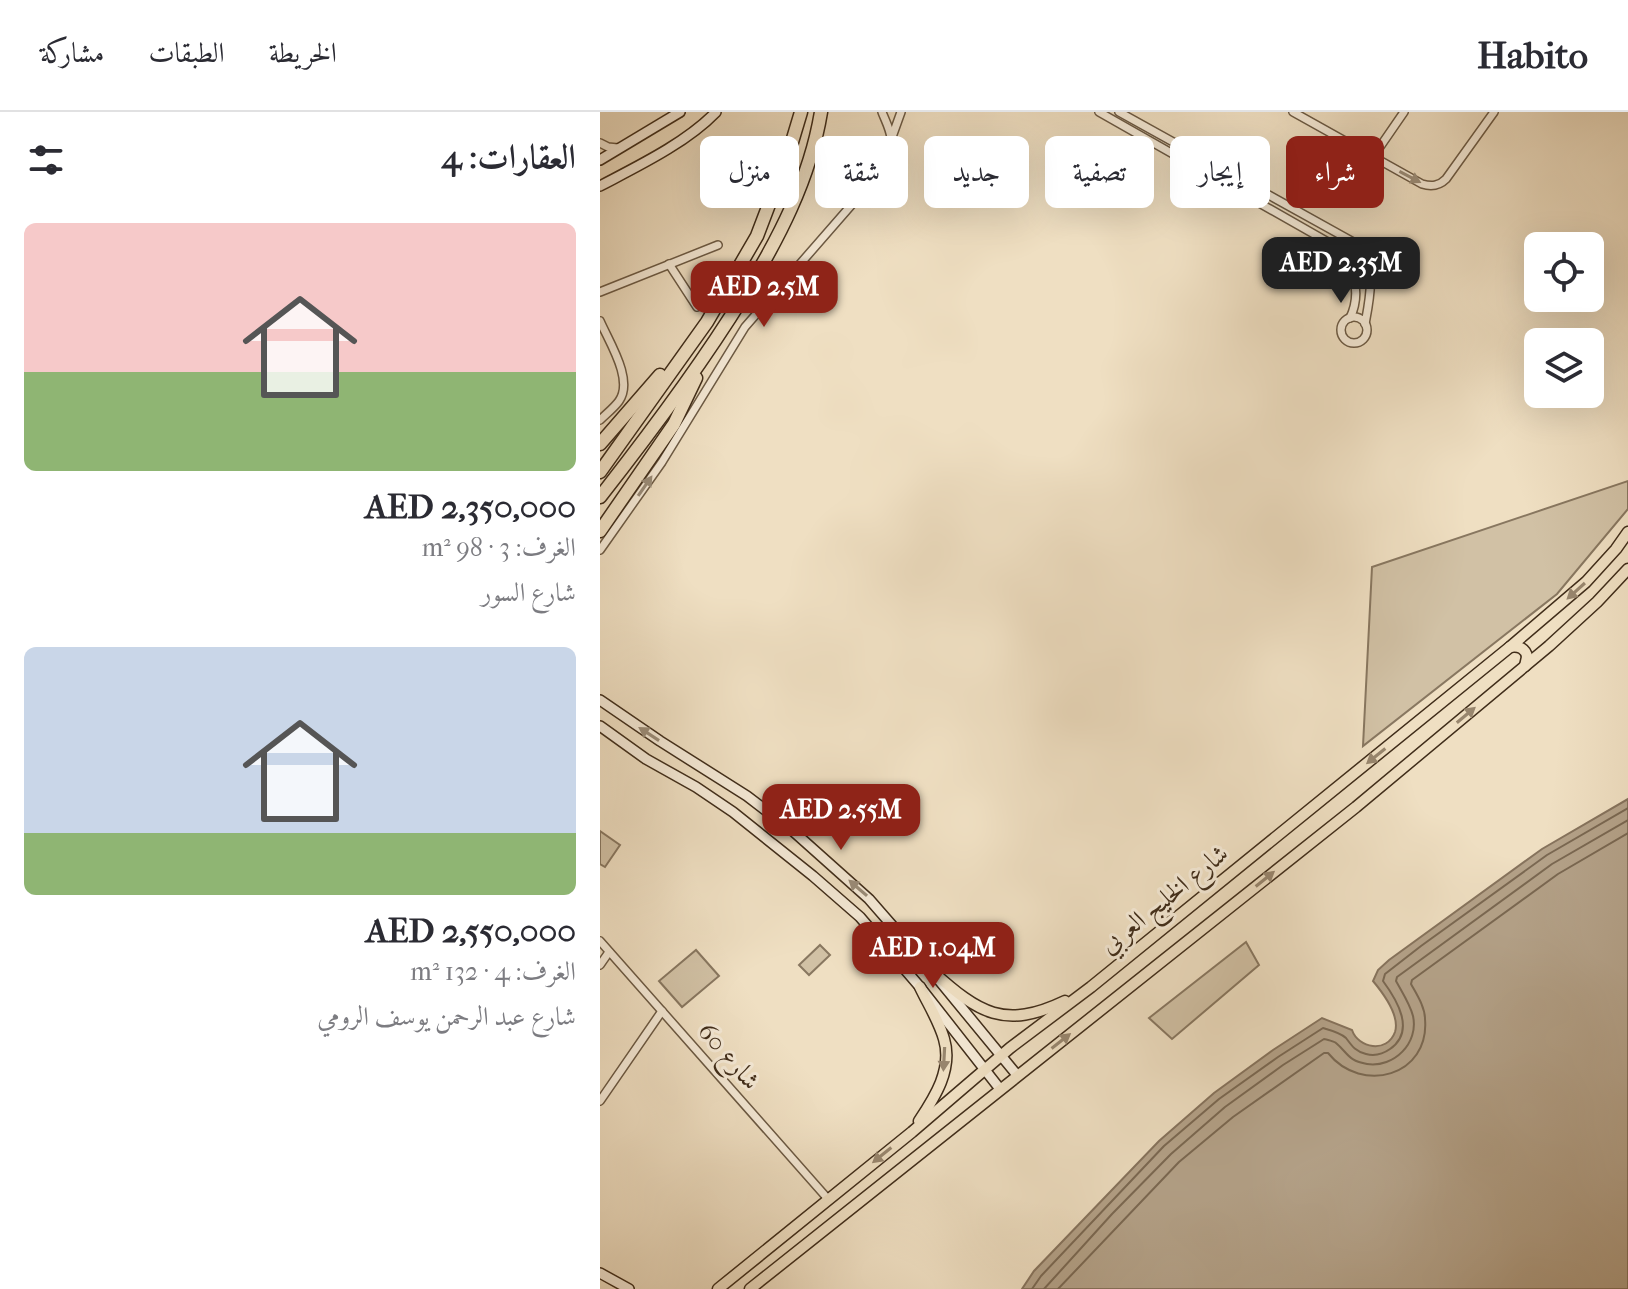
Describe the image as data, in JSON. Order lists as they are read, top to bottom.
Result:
{
  "streets": {
    "main road": ["شارع الخليج العربي"],
    "street": ["شارع 60"]
  },
  "crossings": [
    ["شارع الخليج العربي", "شارع 60"]
  ],
  "page": {
    "header": "Habito",
    "nav": ["الخريطة", "الطبقات", "مشاركة"],
    "heading": "العقارات: 4",
    "chip": [
      "شراء",
      "إيجار",
      "تصفية",
      "جديد",
      "شقة",
      "منزل"
    ],
    "list": [
      {
        "name": "AED 2,350,000",
        "note": "الغرف: 3 · 98 m² · شارع السور"
      },
      {
        "name": "AED 2,550,000",
        "note": "الغرف: 4 · 132 m² · شارع عبد الرحمن يوسف الرومي"
      }
    ],
    "price": [
      "AED 2.35M",
      "AED 2.5M",
      "AED 2.55M",
      "AED 1.04M"
    ]
  }
}
